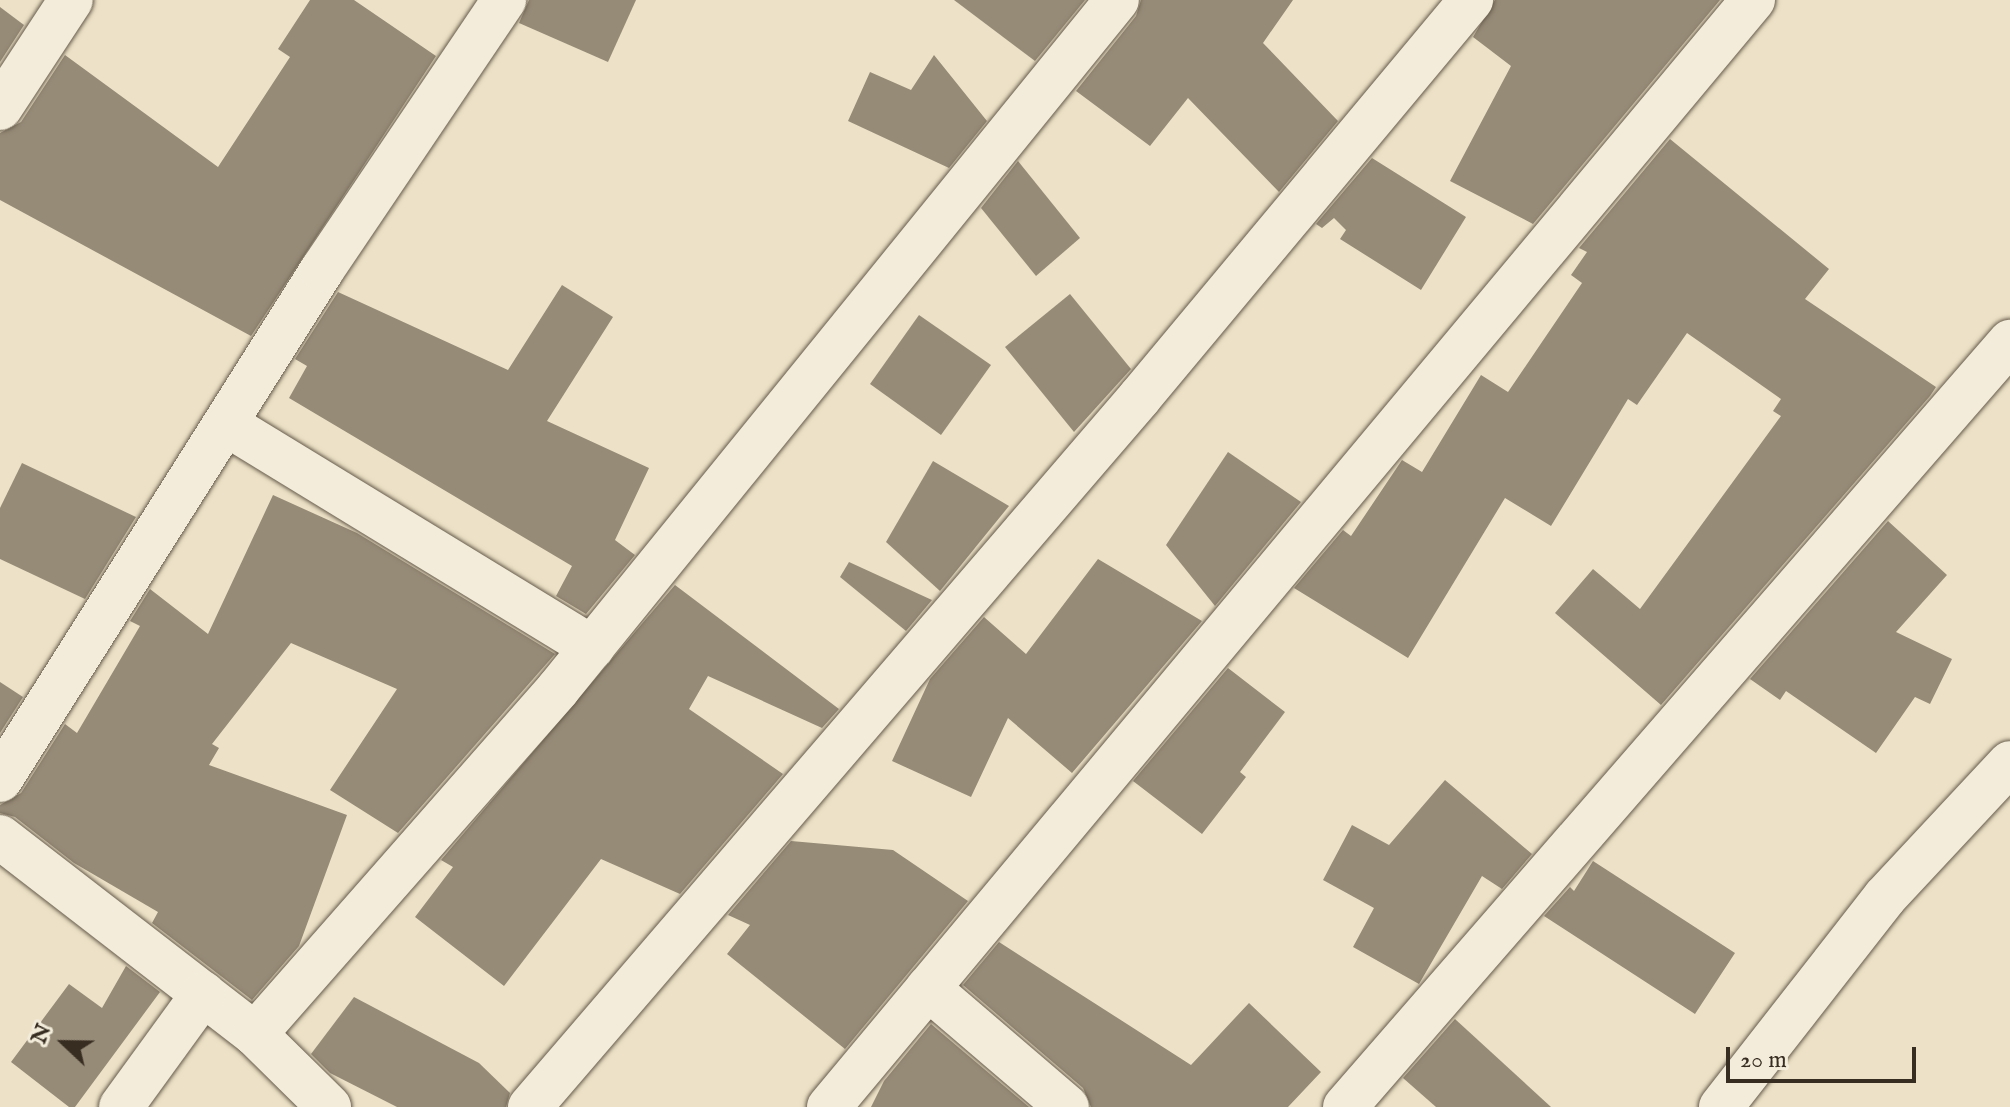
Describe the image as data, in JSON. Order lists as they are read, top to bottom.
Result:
{
  "scale_bar": "20 m",
  "north": "left"
}
